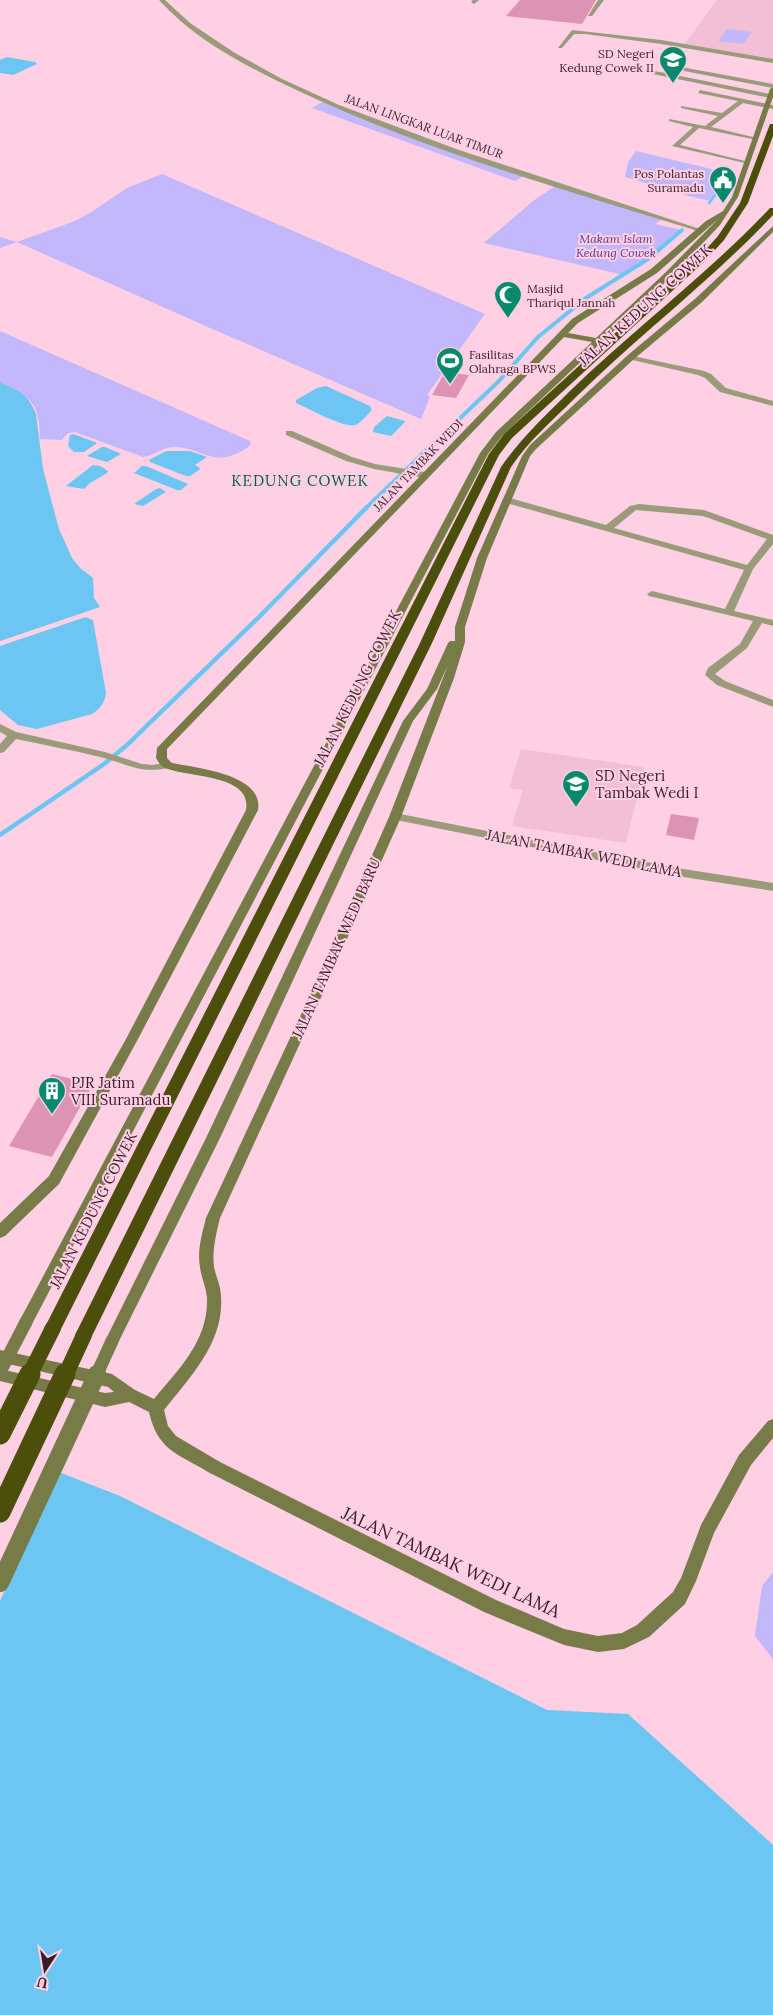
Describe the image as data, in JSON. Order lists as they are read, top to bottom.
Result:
{
  "streets": {
    "highway": ["JALAN KEDUNG COWEK"],
    "main road": ["JALAN TAMBAK WEDI", "JALAN TAMBAK WEDI LAMA", "JALAN TAMBAK WEDI BARU"],
    "street": ["JALAN LINGKAR LUAR TIMUR"]
  },
  "crossings": [
    ["JALAN LINGKAR LUAR TIMUR", "JALAN TAMBAK WEDI"],
    ["JALAN KEDUNG COWEK", "JALAN TAMBAK WEDI"],
    ["JALAN KEDUNG COWEK", "JALAN TAMBAK WEDI BARU"],
    ["JALAN TAMBAK WEDI LAMA", "JALAN TAMBAK WEDI BARU"]
  ],
  "districts": ["KEDUNG COWEK"],
  "parks": ["Makam Islam Kedung Cowek"],
  "places": {
    "school or university": ["SD Negeri Kedung Cowek II", "SD Negeri Tambak Wedi I"],
    "public building": ["Pos Polantas Suramadu"],
    "mosque": ["Masjid Thariqul Jannah"],
    "sports": ["Fasilitas Olahraga BPWS"],
    "building": ["PJR Jatim VIII Suramadu"]
  },
  "north": "bottom"
}
